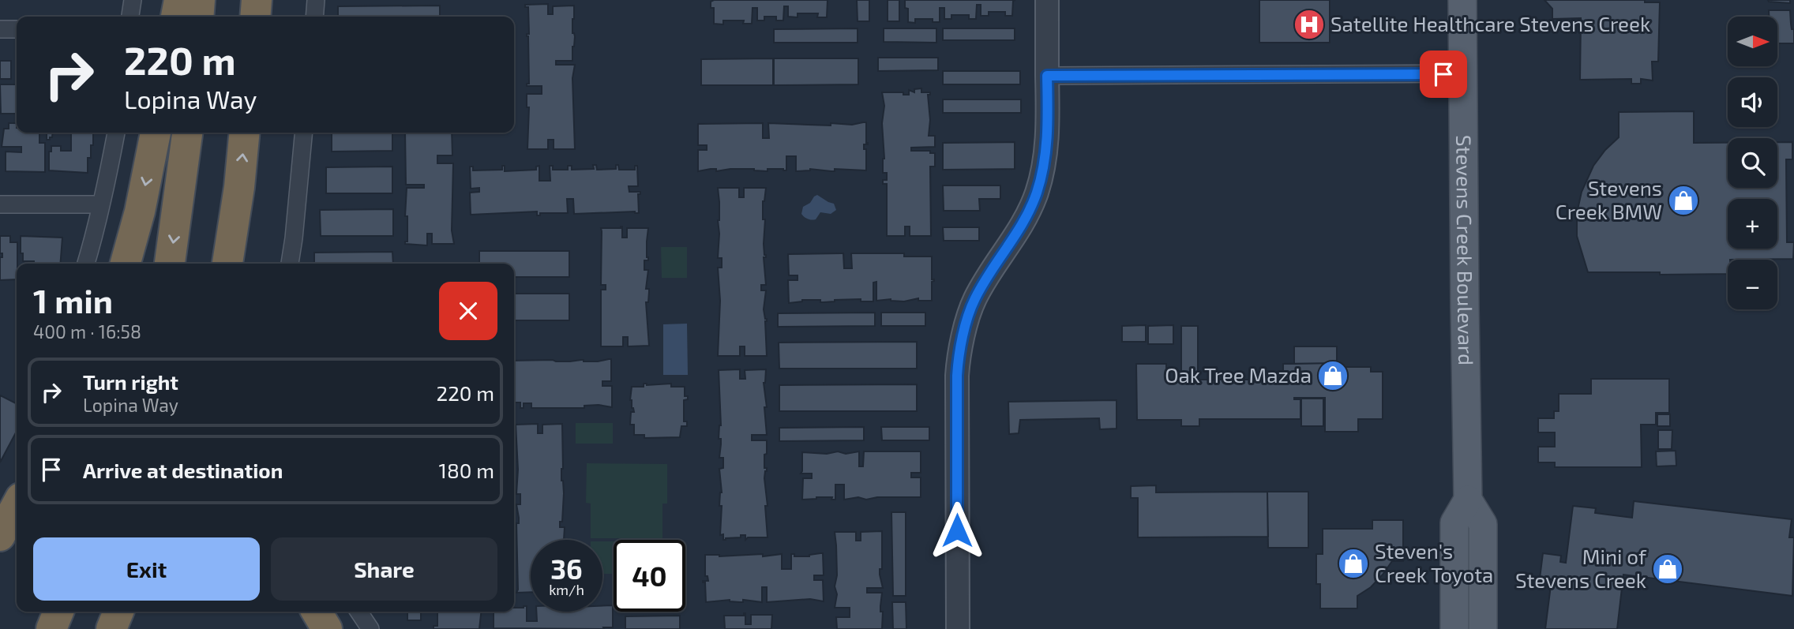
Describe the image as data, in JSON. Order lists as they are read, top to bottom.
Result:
{
  "streets": {
    "main road": ["Stevens Creek Boulevard"]
  },
  "places": {
    "hospital": ["Satellite Healthcare Stevens Creek"],
    "shop": [
      "Stevens Creek BMW",
      "Oak Tree Mazda",
      "Steven's Creek Toyota",
      "Mini of Stevens Creek"
    ]
  },
  "north": "right",
  "page": {
    "map_buttons": ["+", "−"],
    "turn": ["220 m", "Lopina Way"],
    "heading": ["1 min", "400 m · 16:58"],
    "list": [
      {
        "name": "Turn right",
        "note": "Lopina Way",
        "value": "220 m"
      },
      {
        "name": "Arrive at destination",
        "value": "180 m"
      }
    ],
    "buttons": ["Exit", "Share"],
    "speed": "36 km/h",
    "limit": "40"
  }
}
